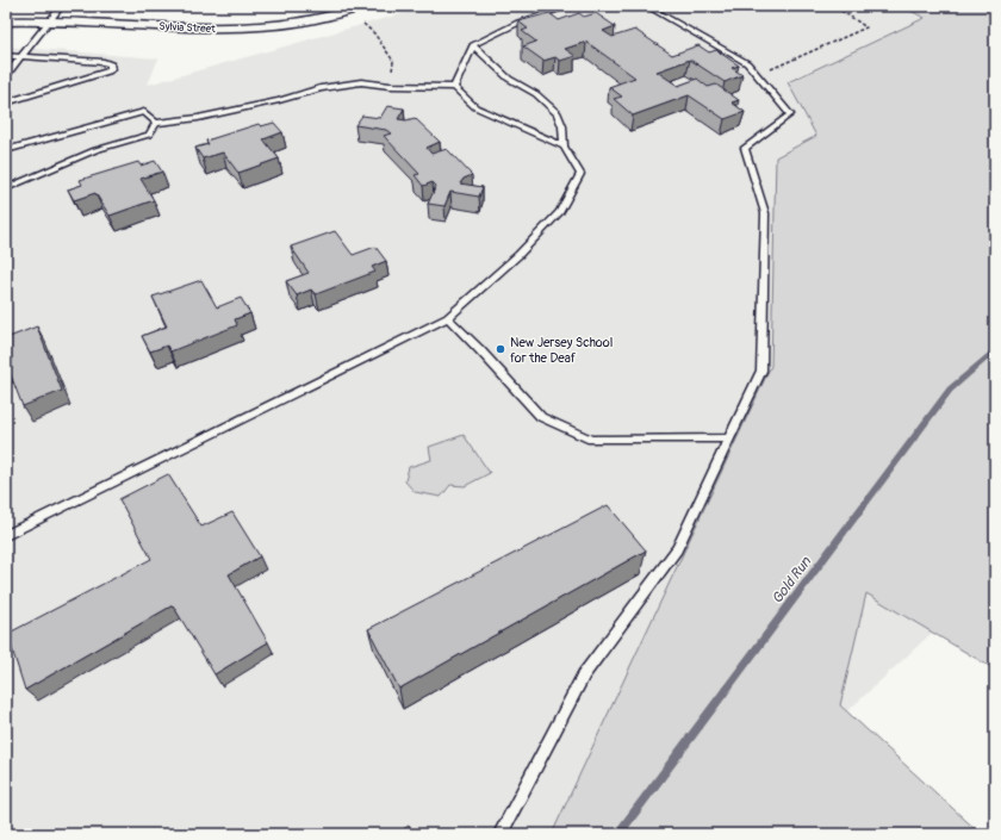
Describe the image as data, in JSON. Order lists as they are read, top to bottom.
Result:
{
  "streets": {
    "street": ["Sylvia Street"]
  },
  "water": ["Gold Run"],
  "places": ["New Jersey School for the Deaf"]
}
